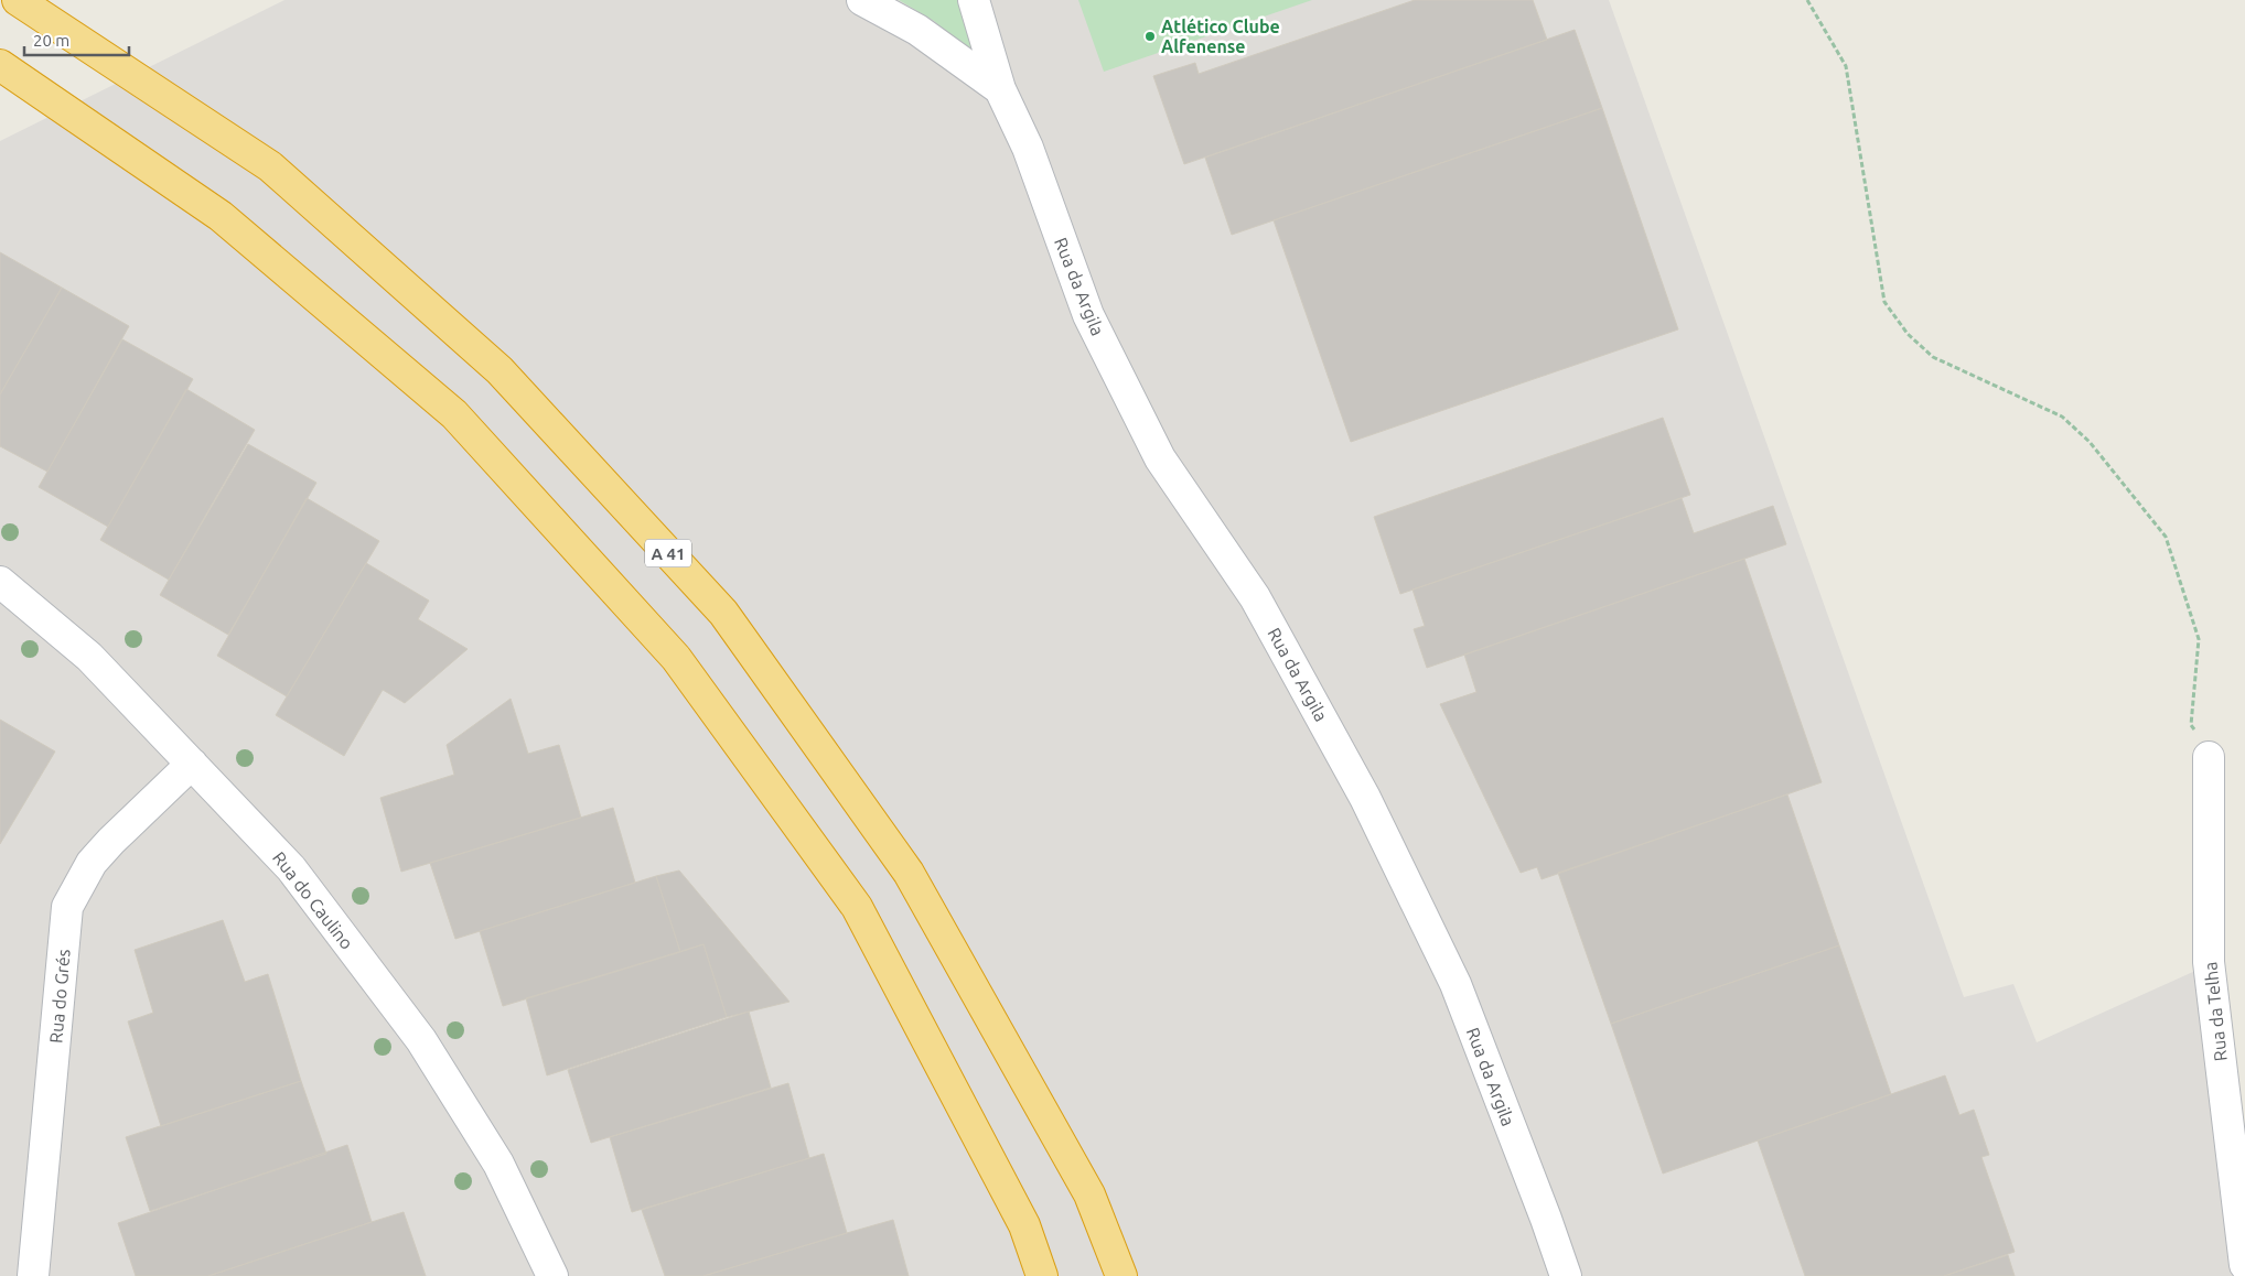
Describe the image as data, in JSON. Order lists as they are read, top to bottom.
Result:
{
  "streets": {
    "highway": ["A 41"],
    "street": [
      "Rua da Argila",
      "Rua do Caulino",
      "Rua do Grés",
      "Rua da Telha"
    ]
  },
  "crossings": [
    ["Rua do Caulino", "Rua do Grés"]
  ],
  "places": ["Atlético Clube Alfenense"],
  "scale_bar": "20 m"
}
